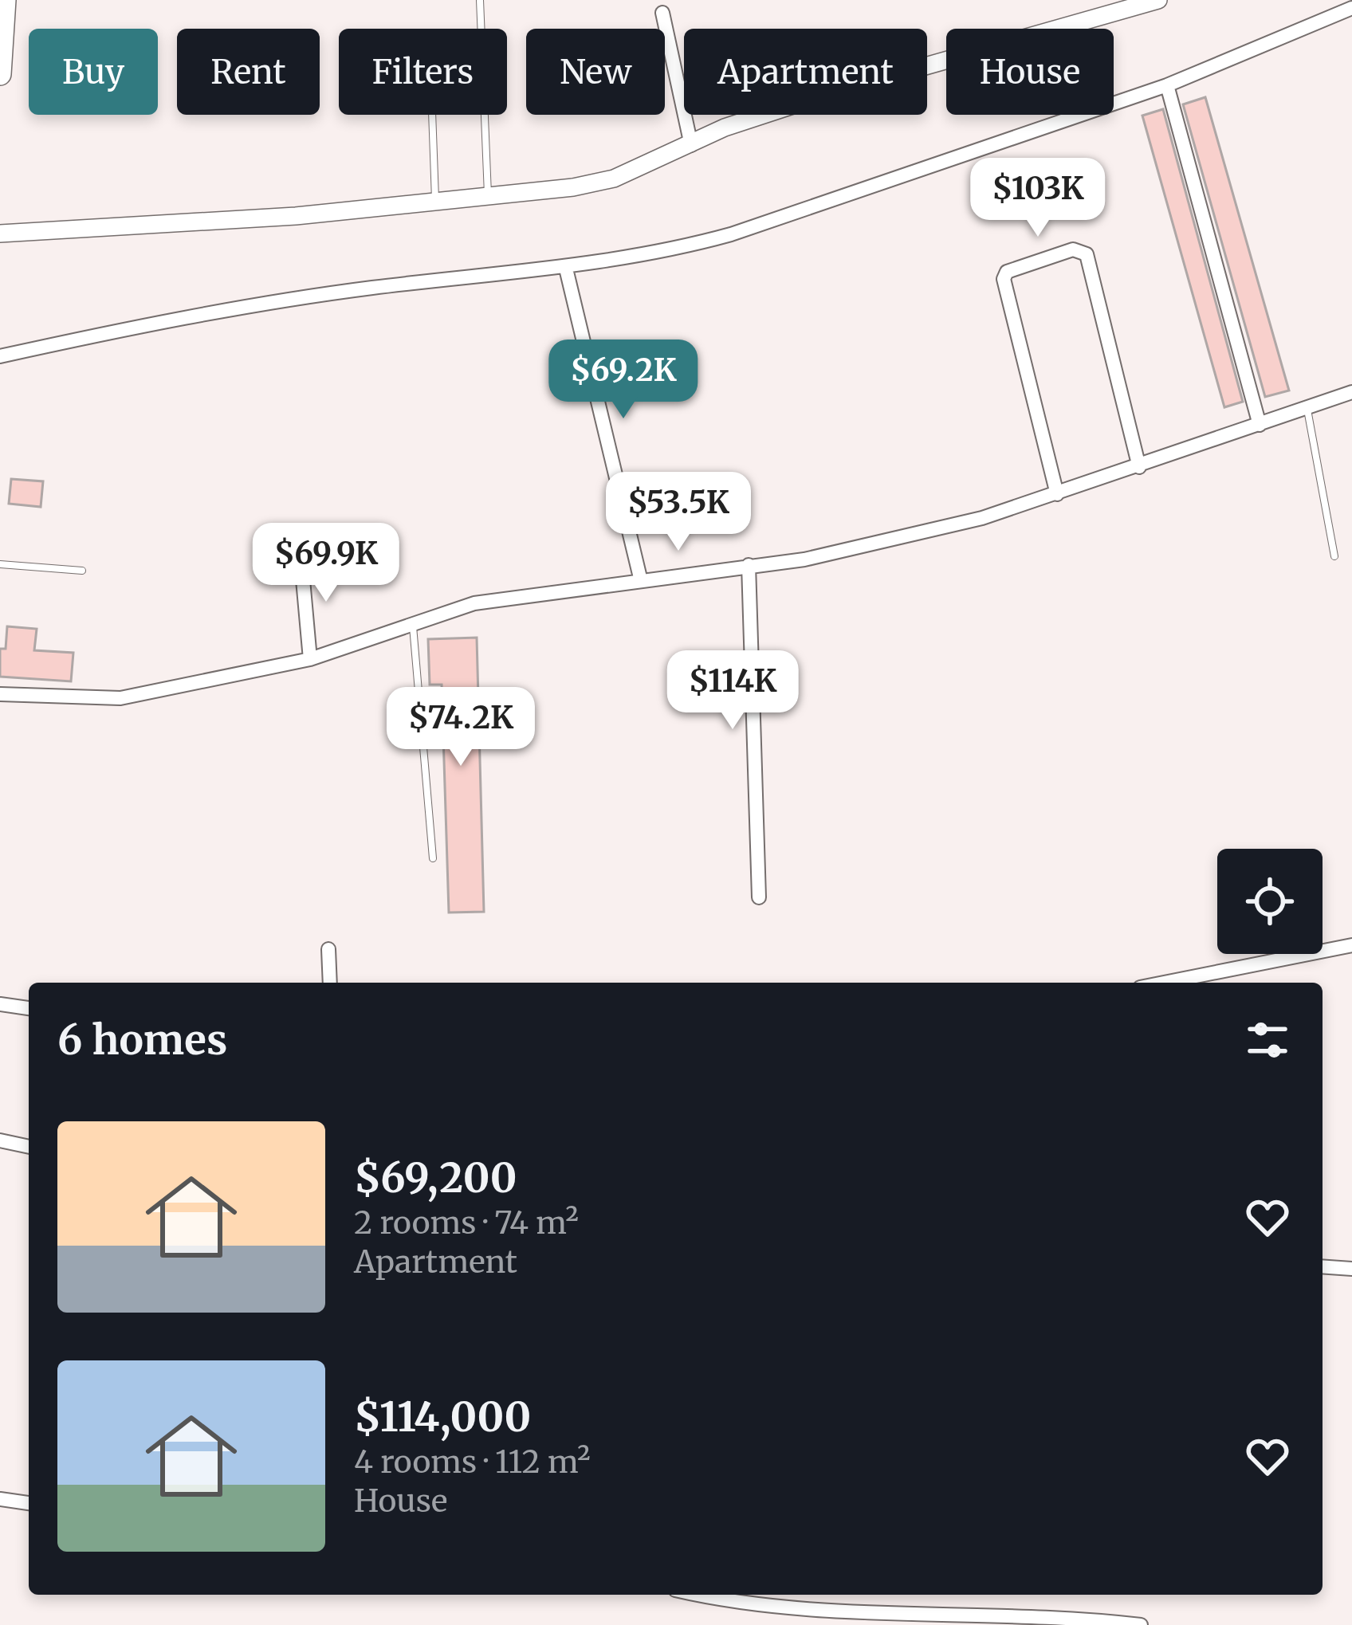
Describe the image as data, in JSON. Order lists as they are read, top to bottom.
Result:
{
  "page": {
    "chip": [
      "Buy",
      "Rent",
      "Filters",
      "New",
      "Apartment",
      "House"
    ],
    "price": [
      "$103K",
      "$69.2K",
      "$53.5K",
      "$69.9K",
      "$114K",
      "$74.2K"
    ],
    "heading": "6 homes",
    "list": [
      {
        "name": "$69,200",
        "note": "2 rooms · 74 m² · Apartment"
      },
      {
        "name": "$114,000",
        "note": "4 rooms · 112 m² · House"
      }
    ]
  }
}
